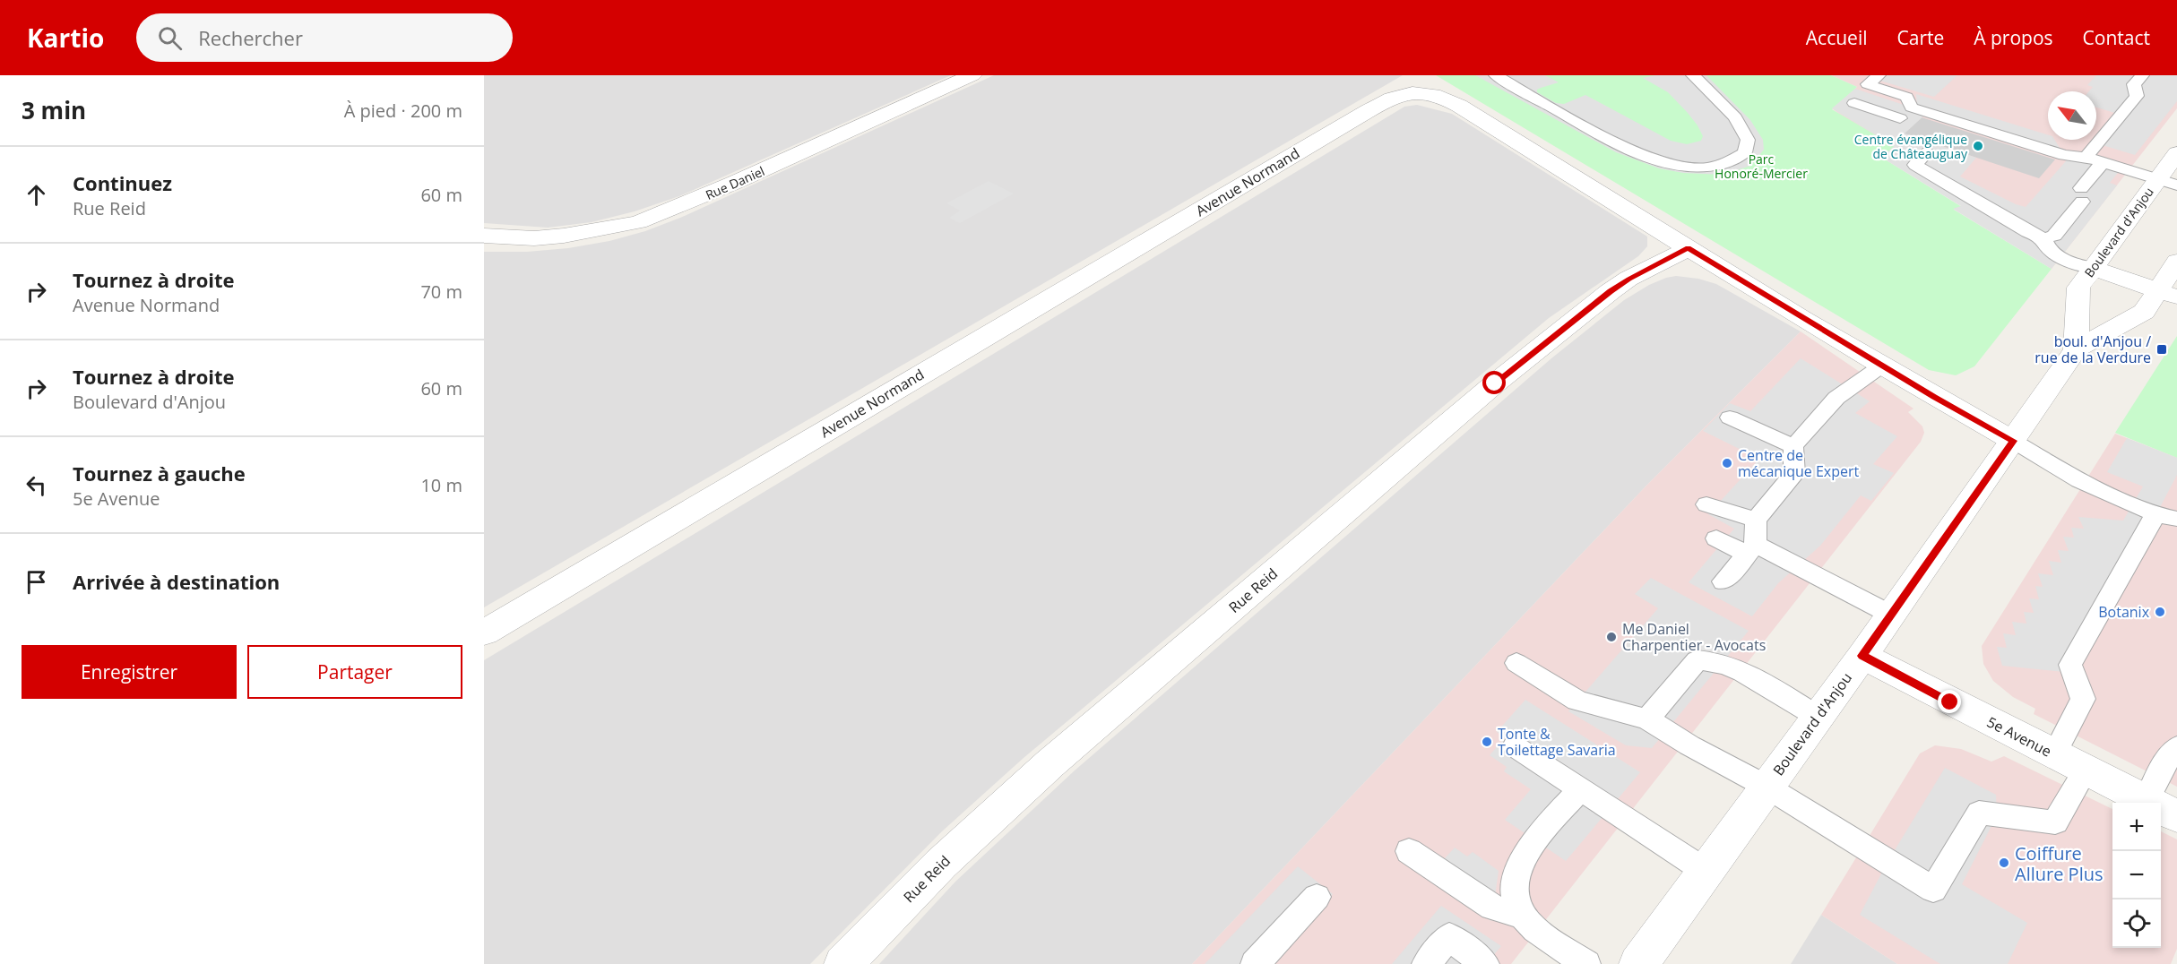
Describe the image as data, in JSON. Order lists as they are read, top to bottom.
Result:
{
  "streets": {
    "street": [
      "Avenue Normand",
      "Rue Daniel",
      "Boulevard d'Anjou",
      "Rue Reid",
      "5e Avenue"
    ]
  },
  "crossings": [
    ["Avenue Normand", "Boulevard d'Anjou"],
    ["Avenue Normand", "Rue Reid"],
    ["Boulevard d'Anjou", "5e Avenue"]
  ],
  "parks": ["Parc Honoré-Mercier"],
  "places": {
    "other": [
      "Centre évangélique de Châteauguay",
      "Centre de mécanique Expert",
      "Botanix",
      "Me Daniel Charpentier - Avocats",
      "Tonte & Toilettage Savaria",
      "Coiffure Allure Plus"
    ],
    "transit": ["boul. d'Anjou / rue de la Verdure"]
  },
  "north": "top left",
  "page": {
    "header": "Kartio",
    "search": "Rechercher",
    "nav": [
      "Accueil",
      "Carte",
      "À propos",
      "Contact"
    ],
    "heading": ["3 min", "À pied · 200 m"],
    "list": [
      ["Continuez", "Rue Reid", "60 m"],
      ["Tournez à droite", "Avenue Normand", "70 m"],
      ["Tournez à droite", "Boulevard d'Anjou", "60 m"],
      ["Tournez à gauche", "5e Avenue", "10 m"],
      "Arrivée à destination"
    ],
    "buttons": ["Enregistrer", "Partager"],
    "map_buttons": ["+", "−"]
  }
}
